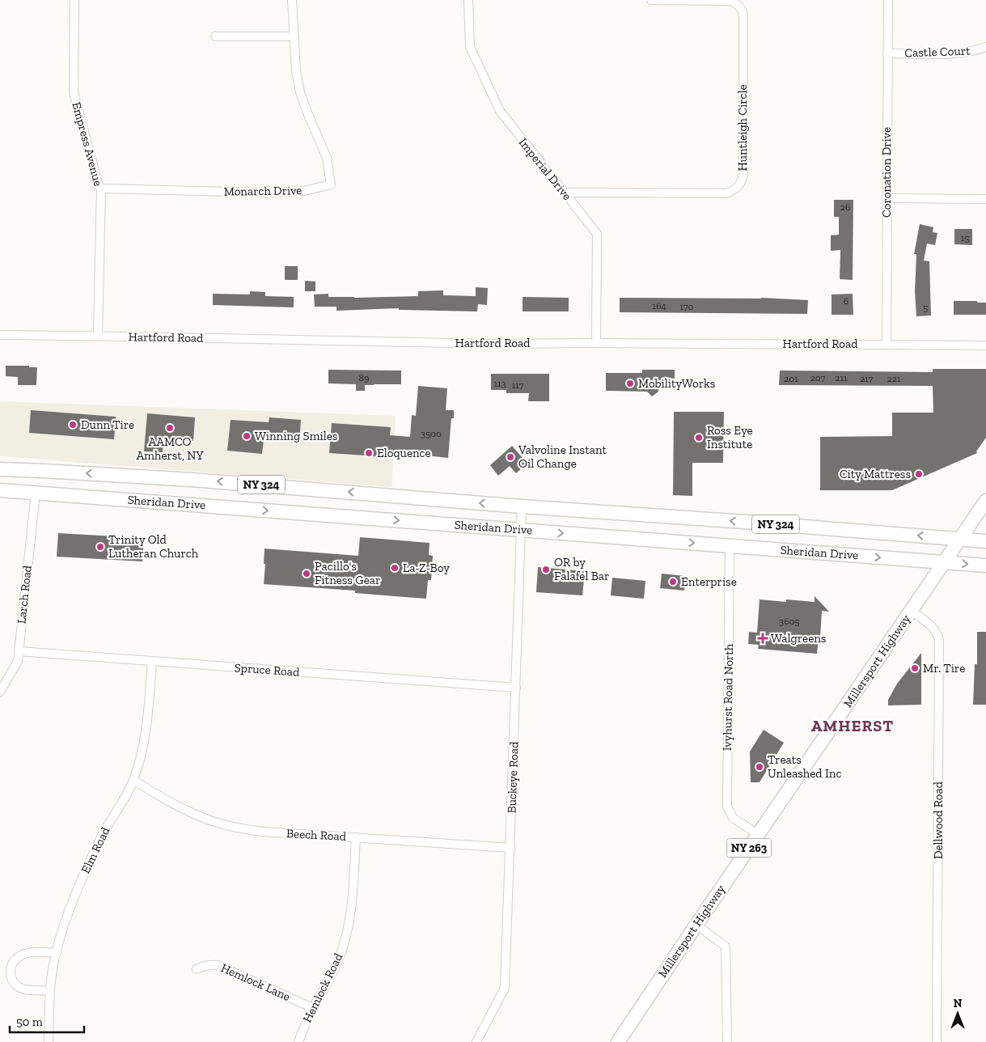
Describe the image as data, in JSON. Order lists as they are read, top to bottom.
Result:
{
  "streets": {
    "main road": [
      "NY 324",
      "Sheridan Drive",
      "Millersport Highway",
      "NY 263"
    ],
    "street": [
      "Castle Court",
      "Huntleigh Circle",
      "Empress Avenue",
      "Imperial Drive",
      "Coronation Drive",
      "Monarch Drive",
      "Hartford Road",
      "Larch Road",
      "Spruce Road",
      "Ivyhurst Road North",
      "Buckeye Road",
      "Dellwood Road",
      "Beech Road",
      "Elm Road",
      "Hemlock Lane",
      "Hemlock Road"
    ]
  },
  "crossings": [
    ["Castle Court", "Coronation Drive"],
    ["Huntleigh Circle", "Imperial Drive"],
    ["Empress Avenue", "Monarch Drive"],
    ["Empress Avenue", "Hartford Road"],
    ["Imperial Drive", "Hartford Road"],
    ["Coronation Drive", "Hartford Road"],
    ["Sheridan Drive", "Larch Road"],
    ["Sheridan Drive", "Millersport Highway"],
    ["Sheridan Drive", "Ivyhurst Road North"],
    ["Sheridan Drive", "Buckeye Road"],
    ["Larch Road", "Spruce Road"],
    ["Millersport Highway", "Ivyhurst Road North"],
    ["Millersport Highway", "Dellwood Road"],
    ["Spruce Road", "Buckeye Road"],
    ["Spruce Road", "Elm Road"],
    ["Buckeye Road", "Beech Road"],
    ["Beech Road", "Elm Road"],
    ["Beech Road", "Hemlock Road"],
    ["Hemlock Lane", "Hemlock Road"]
  ],
  "districts": ["AMHERST"],
  "places": {
    "other": [
      "MobilityWorks",
      "Dunn Tire",
      "AAMCO Amherst, NY",
      "Winning Smiles",
      "Ross Eye Institute",
      "Eloquence",
      "Valvoline Instant Oil Change",
      "City Mattress",
      "Trinity Old Lutheran Church",
      "La-Z-Boy",
      "OR by Falafel Bar",
      "Pacillo's Fitness Gear",
      "Enterprise",
      "Mr. Tire",
      "Treats Unleashed Inc"
    ],
    "health": ["Walgreens"]
  },
  "house_numbers": [
    "26",
    "15",
    "6",
    "164",
    "170",
    "5",
    "89",
    "207",
    "211",
    "201",
    "217",
    "221",
    "113",
    "117",
    "3500",
    "3605"
  ],
  "scale_bar": "50 m",
  "north": "top"
}
